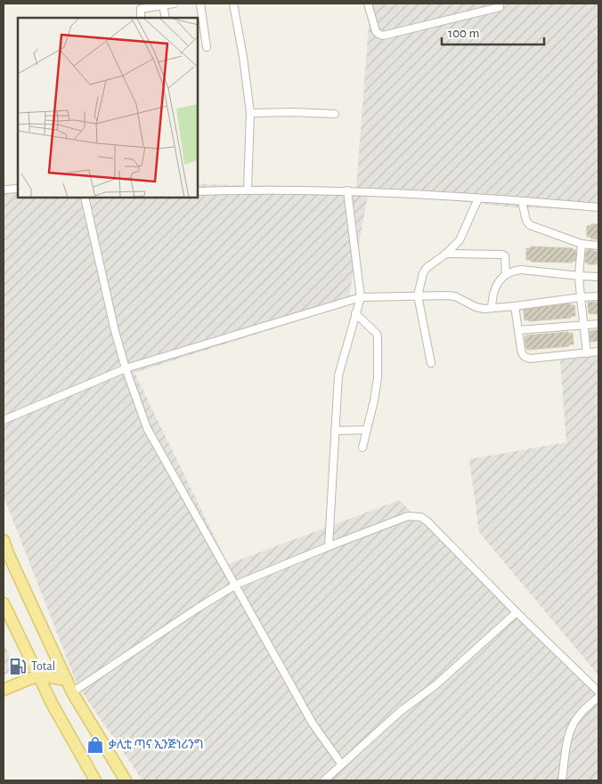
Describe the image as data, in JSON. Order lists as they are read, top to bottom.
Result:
{
  "places": {
    "fuel station": ["Total"],
    "shop": ["ቃሊቲ ጣና ኢንጅነሪንግ"]
  },
  "scale_bar": "100 m"
}
